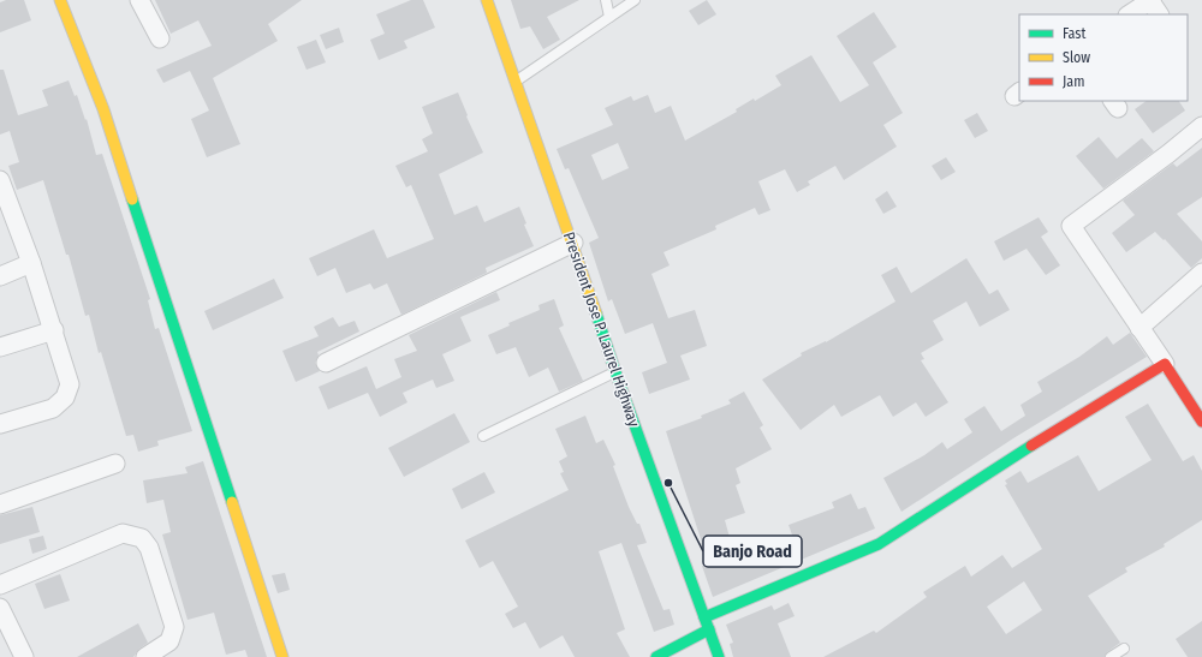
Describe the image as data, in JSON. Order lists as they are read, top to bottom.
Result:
{
  "streets": {
    "main road": ["President Jose P. Laurel Highway"]
  },
  "places": ["Banjo Road"],
  "legend": ["Fast", "Slow", "Jam"]
}
